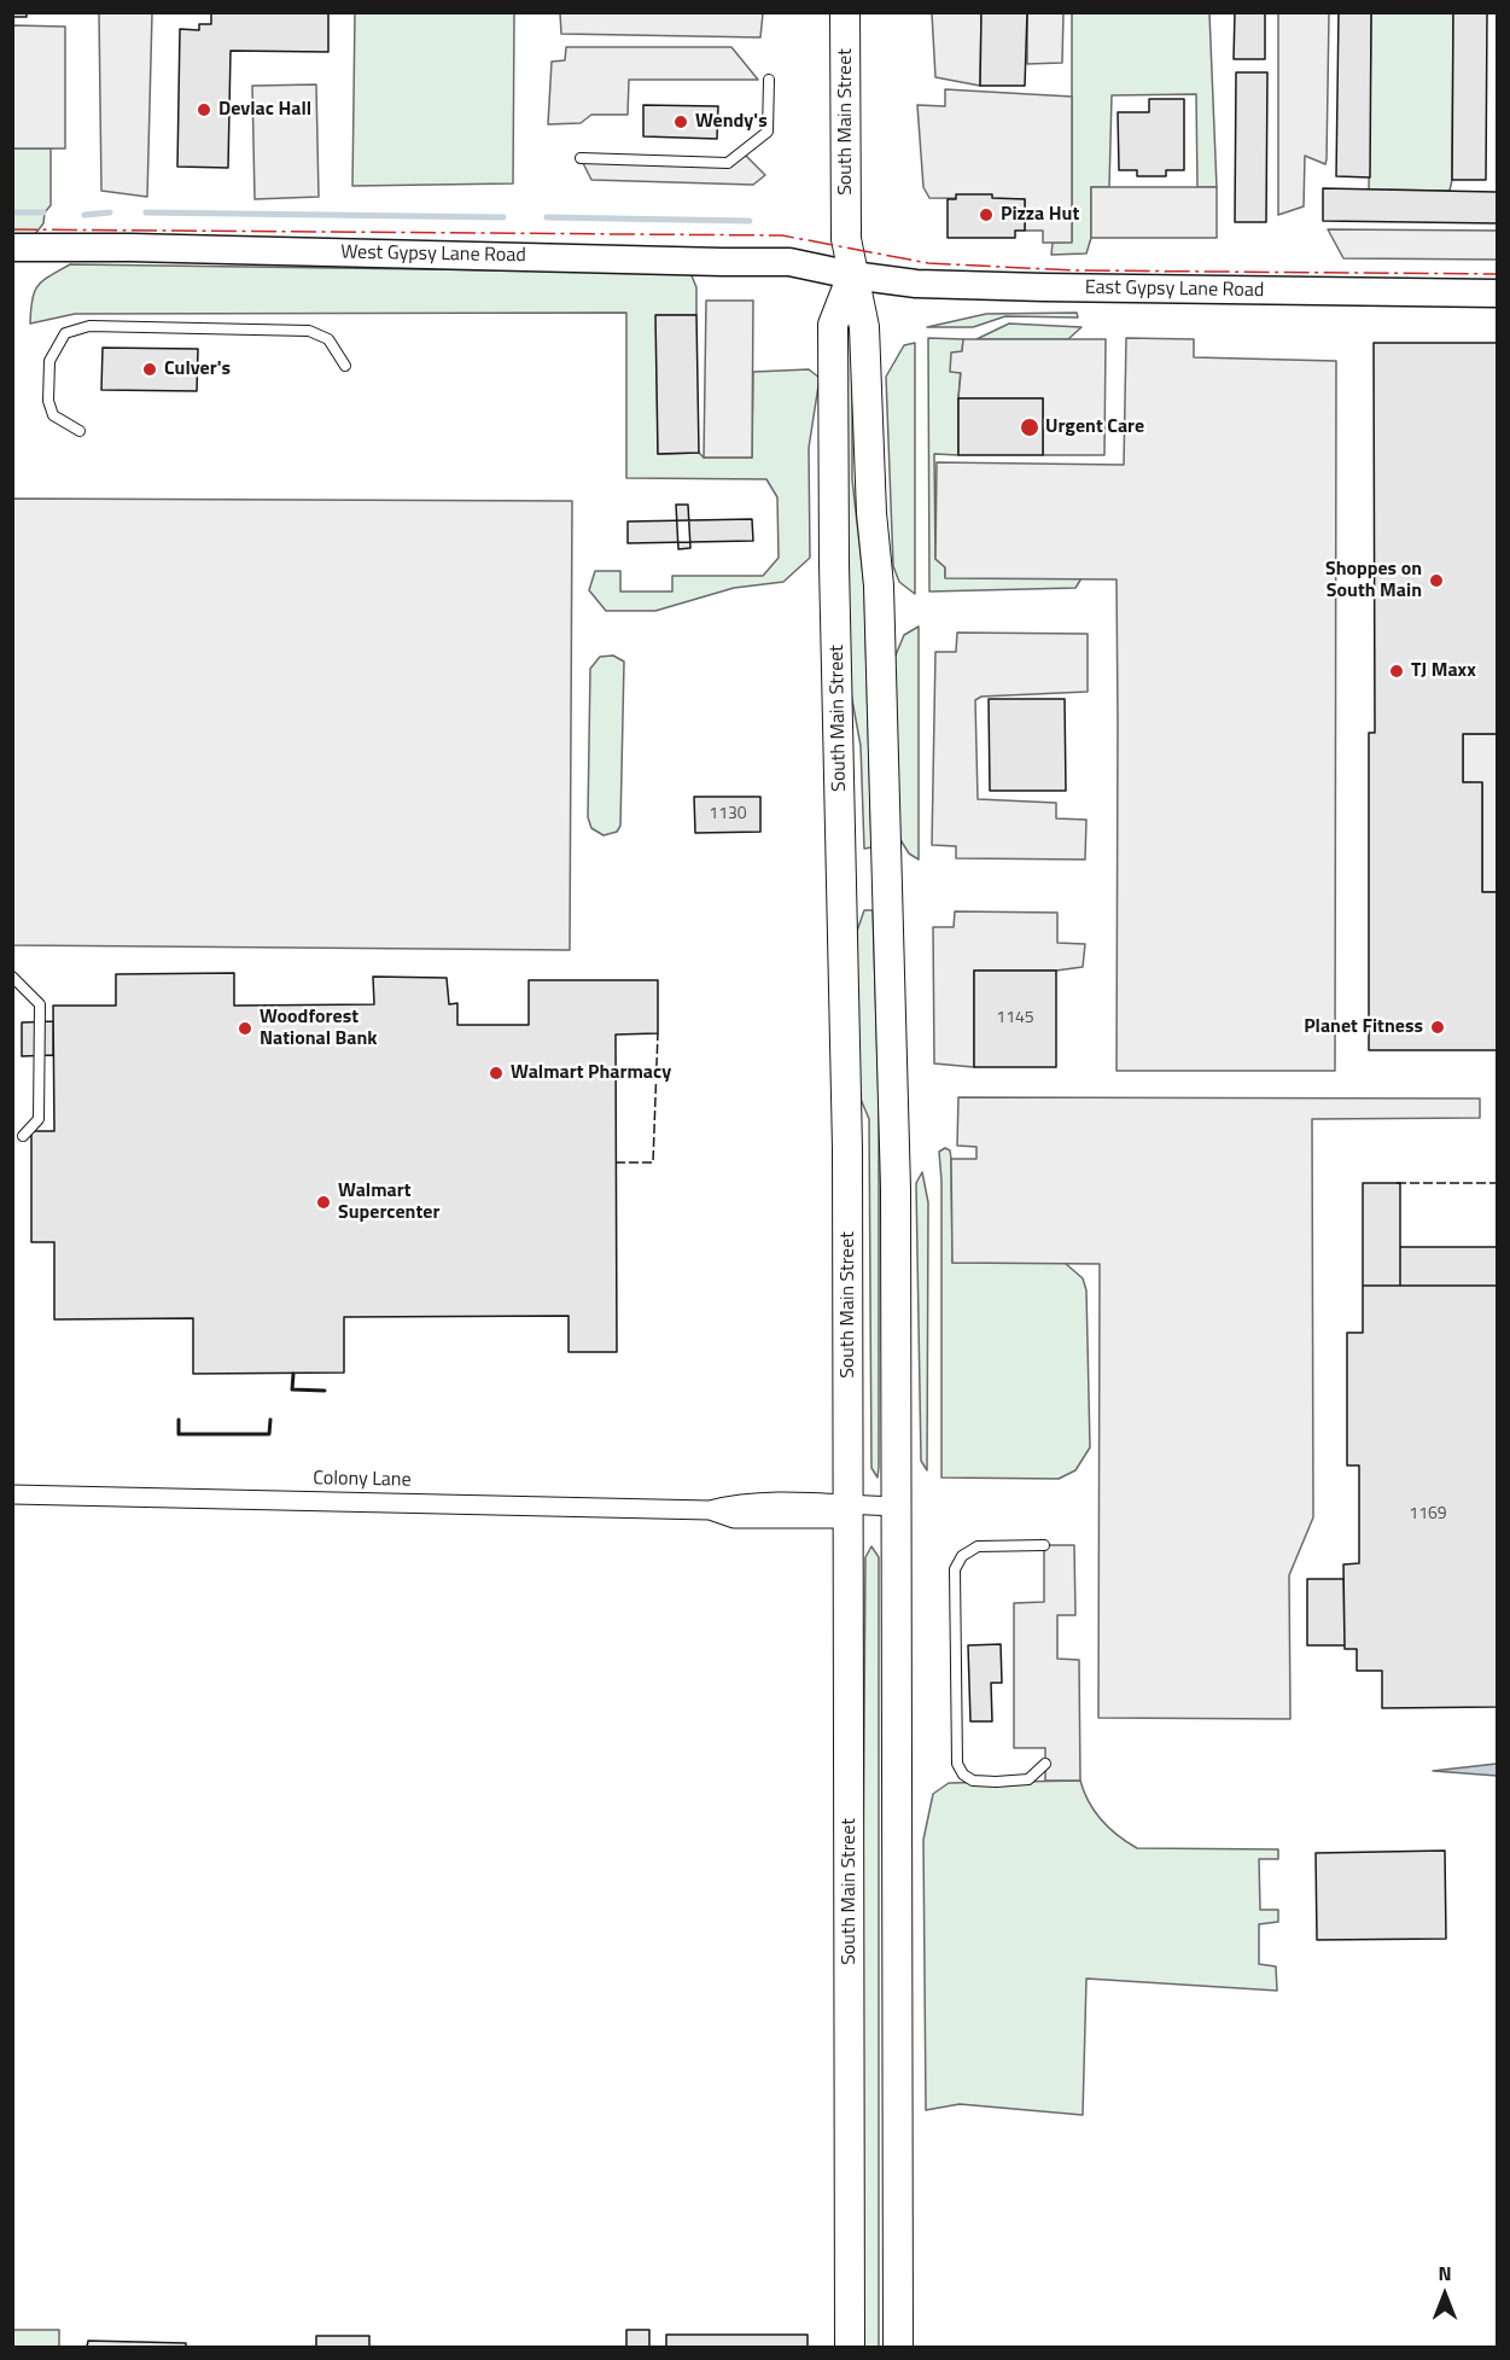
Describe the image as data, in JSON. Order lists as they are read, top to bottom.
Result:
{
  "streets": {
    "main road": ["South Main Street", "West Gypsy Lane Road", "East Gypsy Lane Road"],
    "street": ["Colony Lane"]
  },
  "crossings": [
    ["South Main Street", "West Gypsy Lane Road"],
    ["South Main Street", "East Gypsy Lane Road"],
    ["South Main Street", "Colony Lane"],
    ["West Gypsy Lane Road", "East Gypsy Lane Road"]
  ],
  "places": [
    "Devlac Hall",
    "Wendy's",
    "Pizza Hut",
    "Culver's",
    "Urgent Care",
    "Shoppes on South Main",
    "TJ Maxx",
    "Planet Fitness",
    "Woodforest National Bank",
    "Walmart Pharmacy",
    "Walmart Supercenter"
  ],
  "house_numbers": ["1130", "1145", "1169"],
  "north": "top"
}
